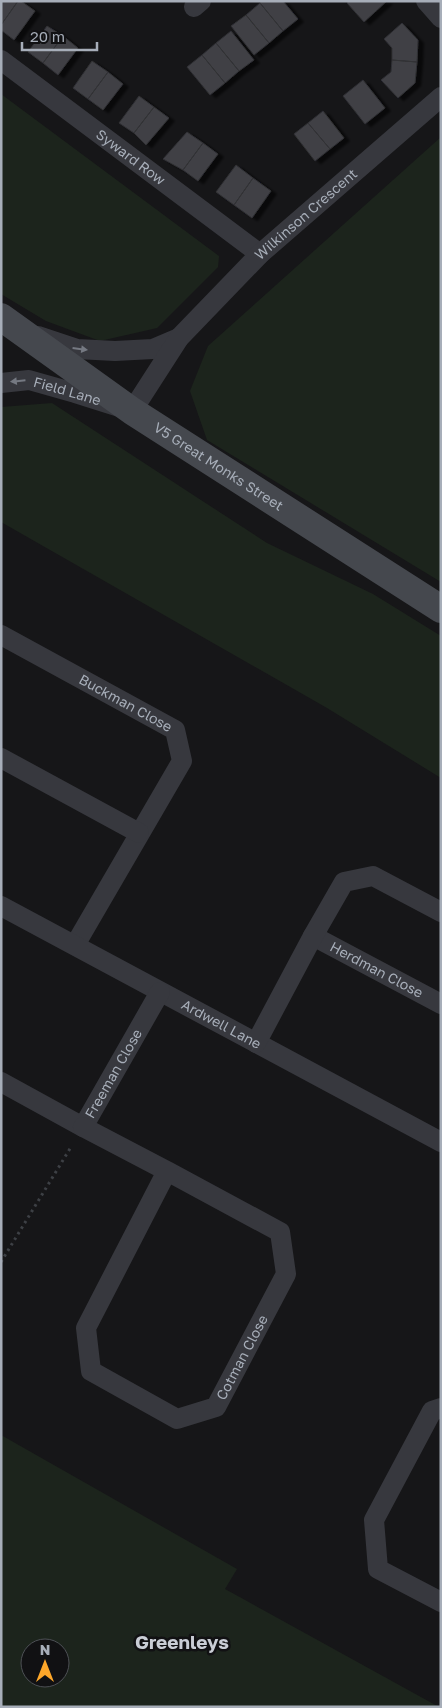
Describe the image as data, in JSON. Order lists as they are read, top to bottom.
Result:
{
  "streets": {
    "street": [
      "Syward Row",
      "Wilkinson Crescent",
      "Field Lane",
      "V5 Great Monks Street",
      "Buckman Close",
      "Herdman Close",
      "Ardwell Lane",
      "Freeman Close",
      "Cotman Close"
    ]
  },
  "crossings": [
    ["Syward Row", "Wilkinson Crescent"],
    ["Wilkinson Crescent", "Field Lane"],
    ["Wilkinson Crescent", "V5 Great Monks Street"],
    ["Field Lane", "V5 Great Monks Street"],
    ["Buckman Close", "Ardwell Lane"],
    ["Ardwell Lane", "Freeman Close"],
    ["Freeman Close", "Cotman Close"]
  ],
  "one_way": ["Field Lane"],
  "districts": ["Greenleys"],
  "scale_bar": "20 m",
  "north": "top"
}
